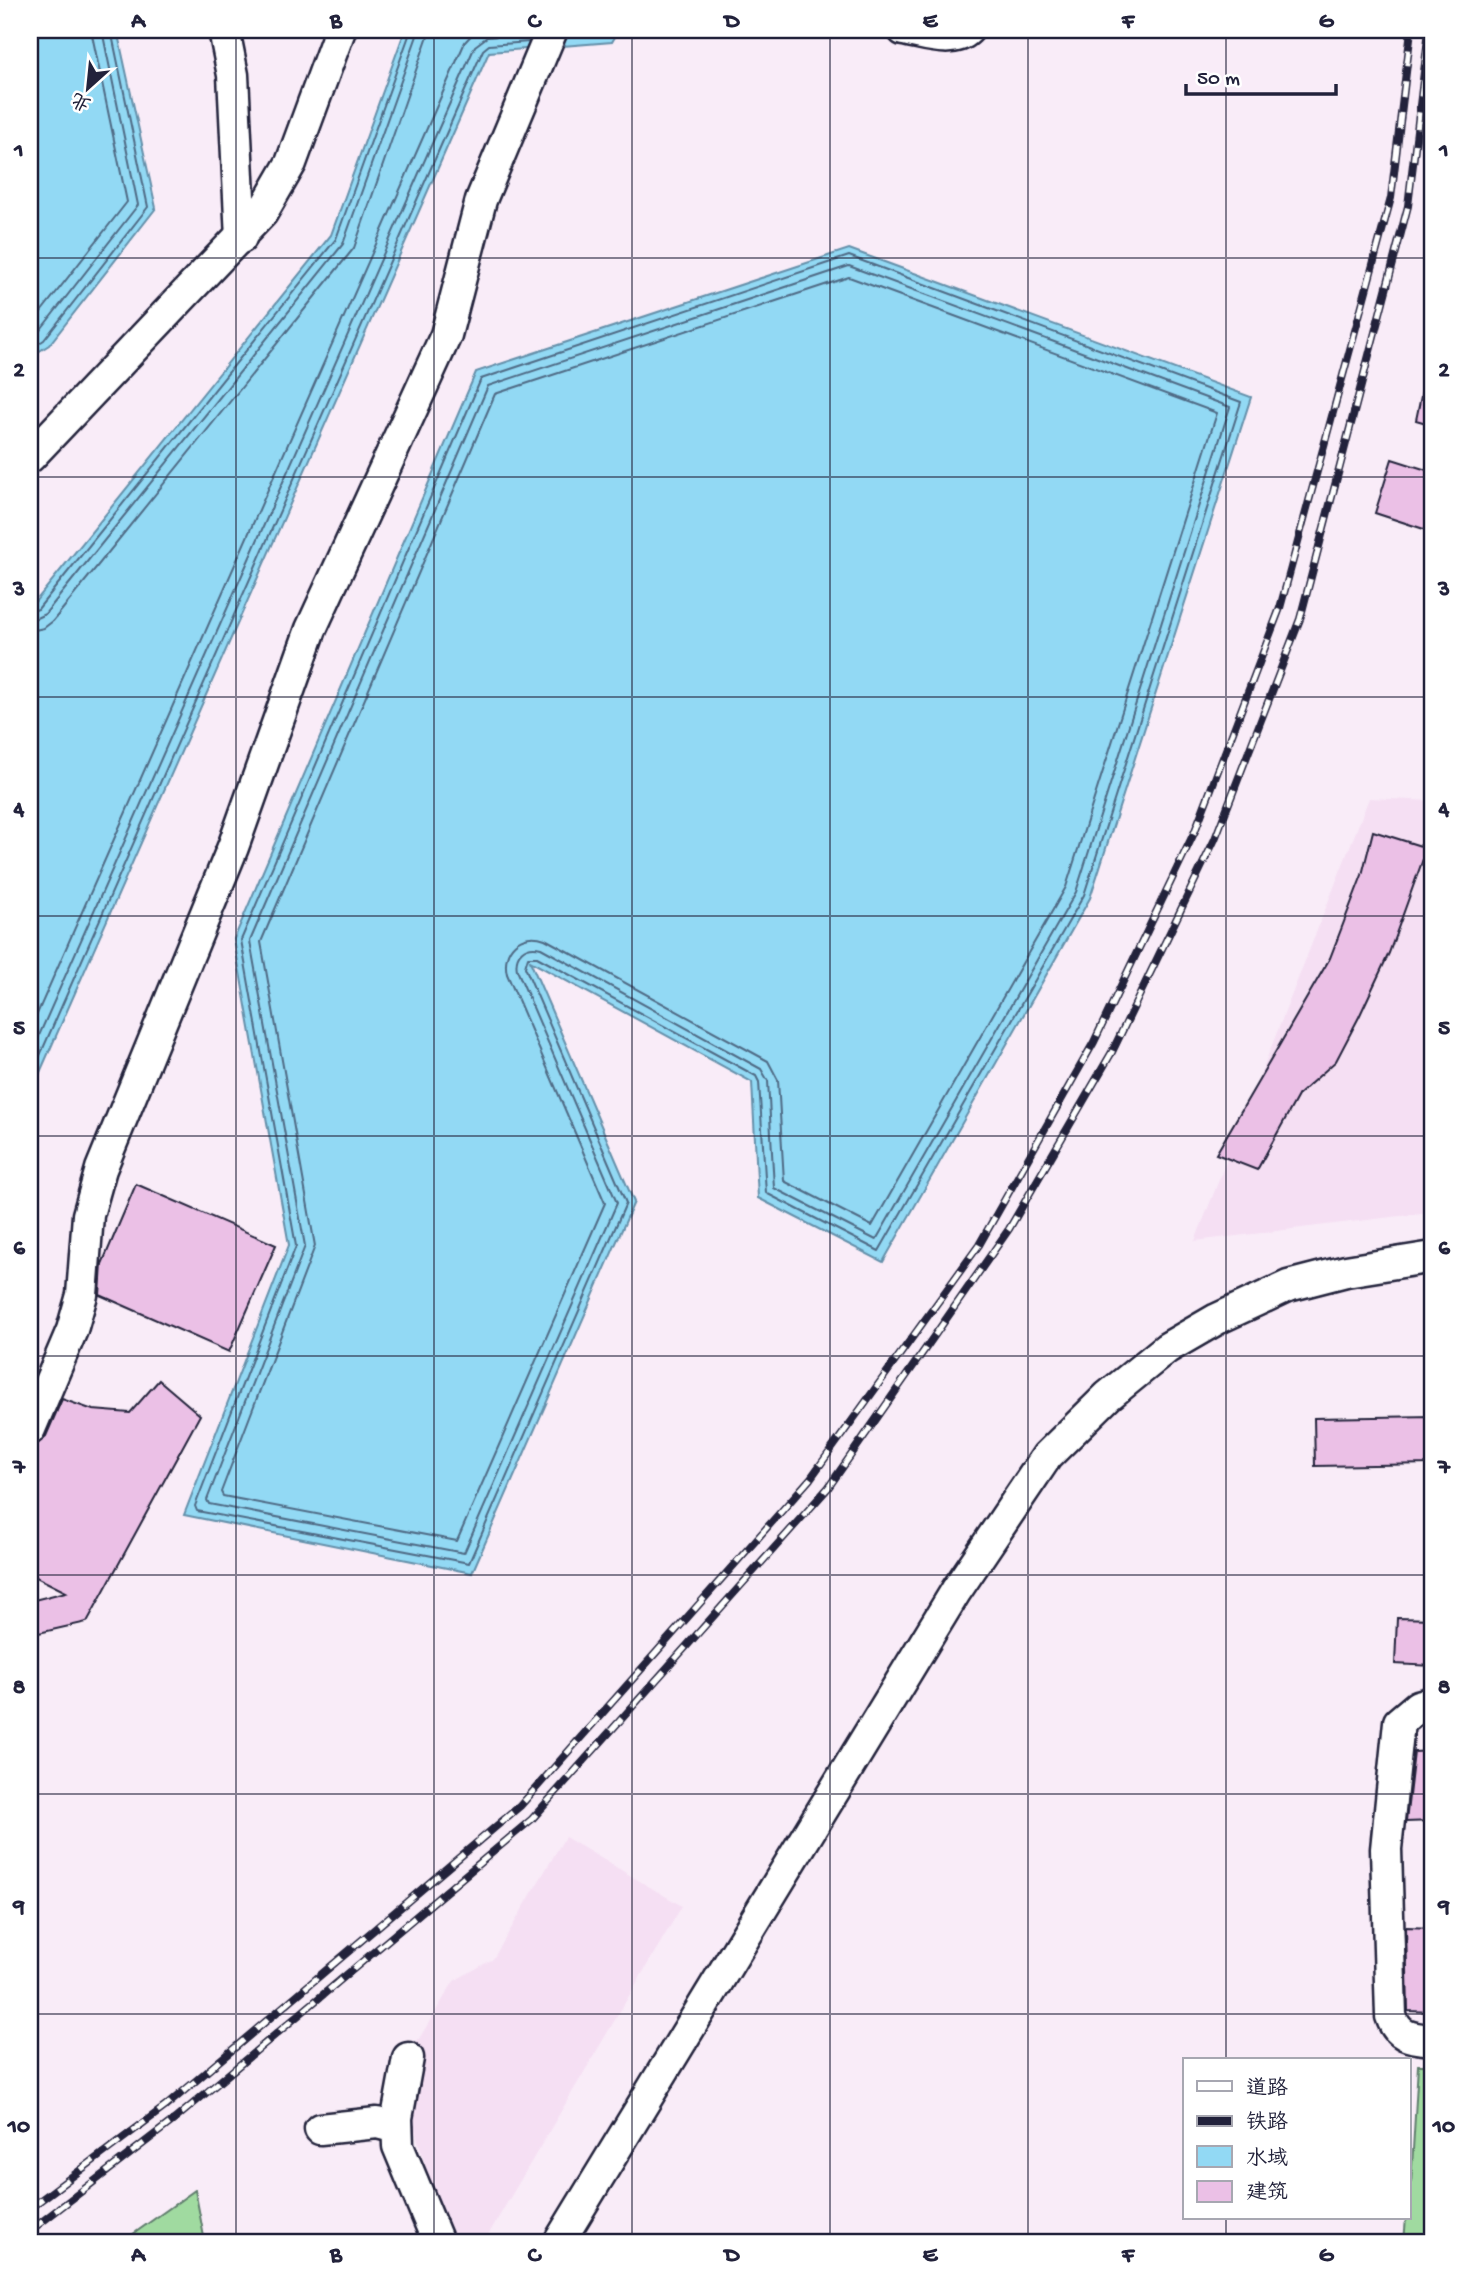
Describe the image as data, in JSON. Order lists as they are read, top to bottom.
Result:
{
  "legend": [
    "道路",
    "铁路",
    "水域",
    "建筑"
  ],
  "scale_bar": "50 m",
  "north": "bottom left",
  "grid": {
    "columns": [
      "A",
      "B",
      "C",
      "D",
      "E",
      "F",
      "G"
    ],
    "rows": [
      "1",
      "2",
      "3",
      "4",
      "5",
      "6",
      "7",
      "8",
      "9",
      "10"
    ]
  }
}
